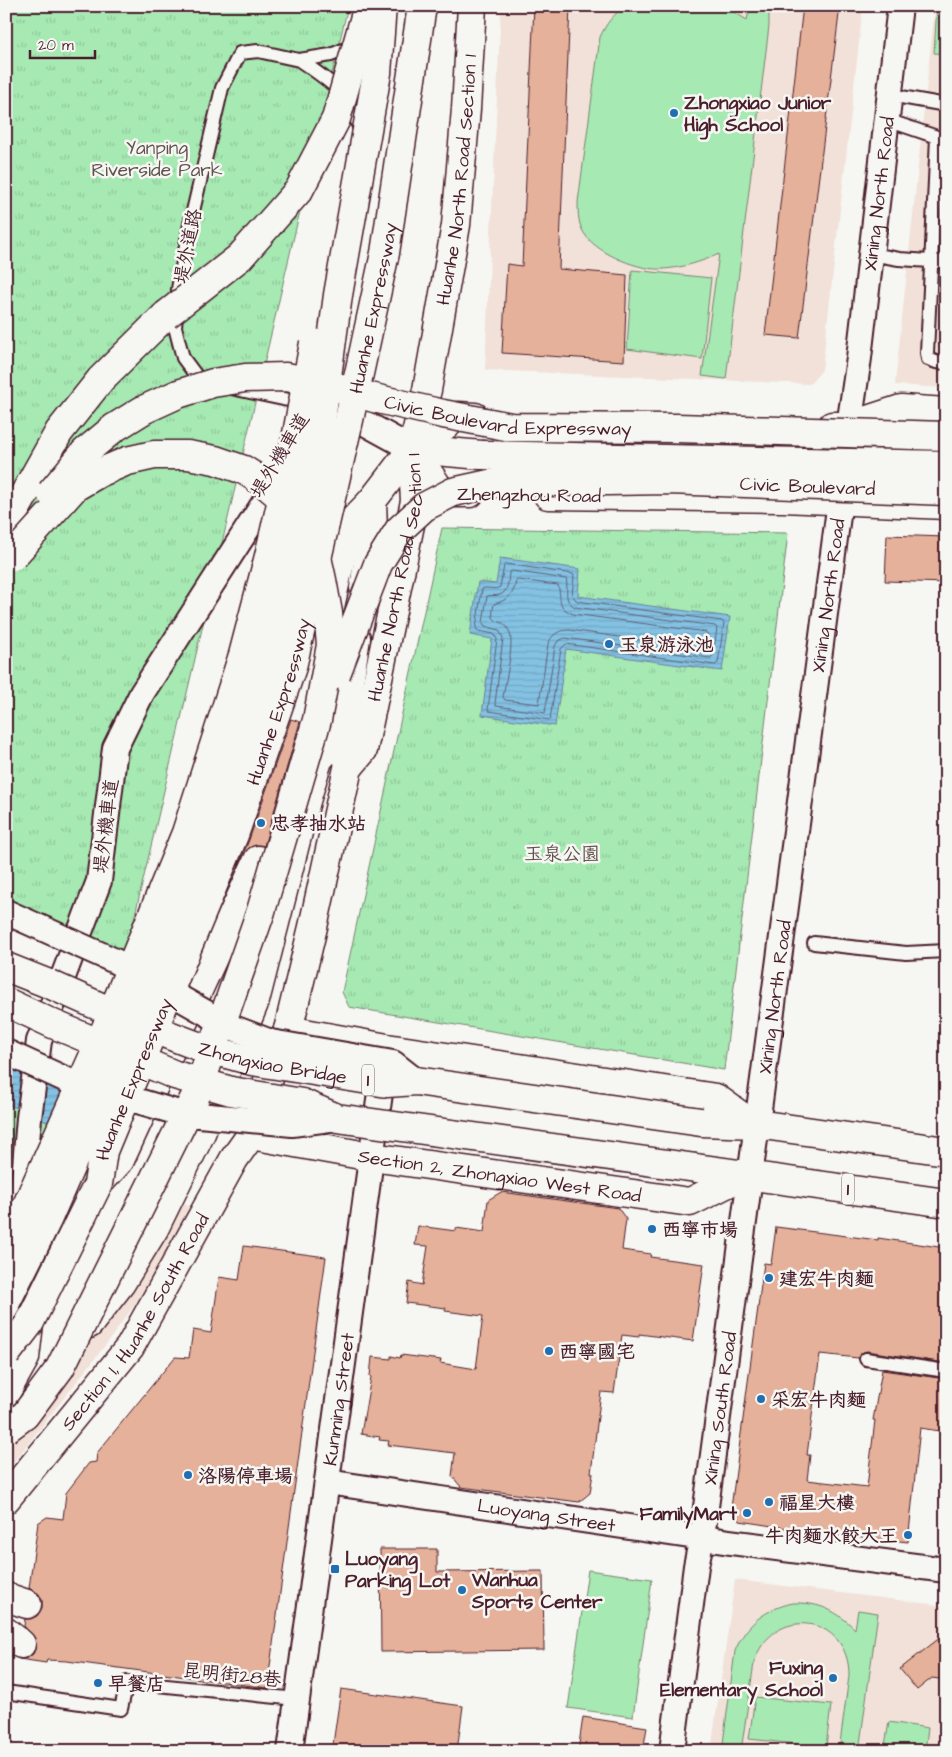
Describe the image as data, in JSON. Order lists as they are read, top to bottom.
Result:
{
  "streets": {
    "main road": [
      "Huanhe North Road Section 1",
      "Huanhe Expressway",
      "Civic Boulevard Expressway",
      "Zhengzhou Road",
      "Zhongxiao Bridge",
      "1",
      "Section 2, Zhongxiao West Road",
      "Section 1, Huanhe South Road"
    ],
    "street": [
      "Xining North Road",
      "堤外道路",
      "堤外機車道",
      "Kunming Street",
      "Xining South Road",
      "Luoyang Street"
    ],
    "lane": ["昆明街28巷"]
  },
  "crossings": [
    ["Huanhe North Road Section 1", "堤外道路"],
    ["Huanhe North Road Section 1", "Zhengzhou Road"],
    ["Huanhe North Road Section 1", "Section 2, Zhongxiao West Road"],
    ["Huanhe North Road Section 1", "Section 1, Huanhe South Road"],
    ["Xining North Road", "Zhengzhou Road"],
    ["Xining North Road", "Zhongxiao Bridge"],
    ["Xining North Road", "1"],
    ["Xining North Road", "Xining South Road"],
    ["堤外道路", "堤外機車道"],
    ["堤外道路", "Zhengzhou Road"],
    ["Huanhe Expressway", "堤外機車道"],
    ["Zhongxiao Bridge", "1"],
    ["Zhongxiao Bridge", "Section 2, Zhongxiao West Road"],
    ["Zhongxiao Bridge", "Xining South Road"],
    ["1", "Section 2, Zhongxiao West Road"],
    ["1", "Xining South Road"],
    ["Section 2, Zhongxiao West Road", "Section 1, Huanhe South Road"],
    ["Section 2, Zhongxiao West Road", "Kunming Street"],
    ["Section 2, Zhongxiao West Road", "Xining South Road"],
    ["Kunming Street", "Luoyang Street"],
    ["Kunming Street", "昆明街28巷"],
    ["Xining South Road", "Luoyang Street"]
  ],
  "parks": ["Yanping Riverside Park", "玉泉公園"],
  "places": {
    "other": [
      "Zhongxiao Junior High School",
      "玉泉游泳池",
      "忠孝抽水站",
      "西寧市場",
      "建宏牛肉麵",
      "西寧國宅",
      "采宏牛肉麵",
      "洛陽停車場",
      "福星大樓",
      "FamilyMart",
      "牛肉麵水餃大王",
      "Wanhua Sports Center",
      "Fuxing Elementary School",
      "早餐店"
    ],
    "transit": ["Luoyang Parking Lot"]
  },
  "scale_bar": "20 m"
}
